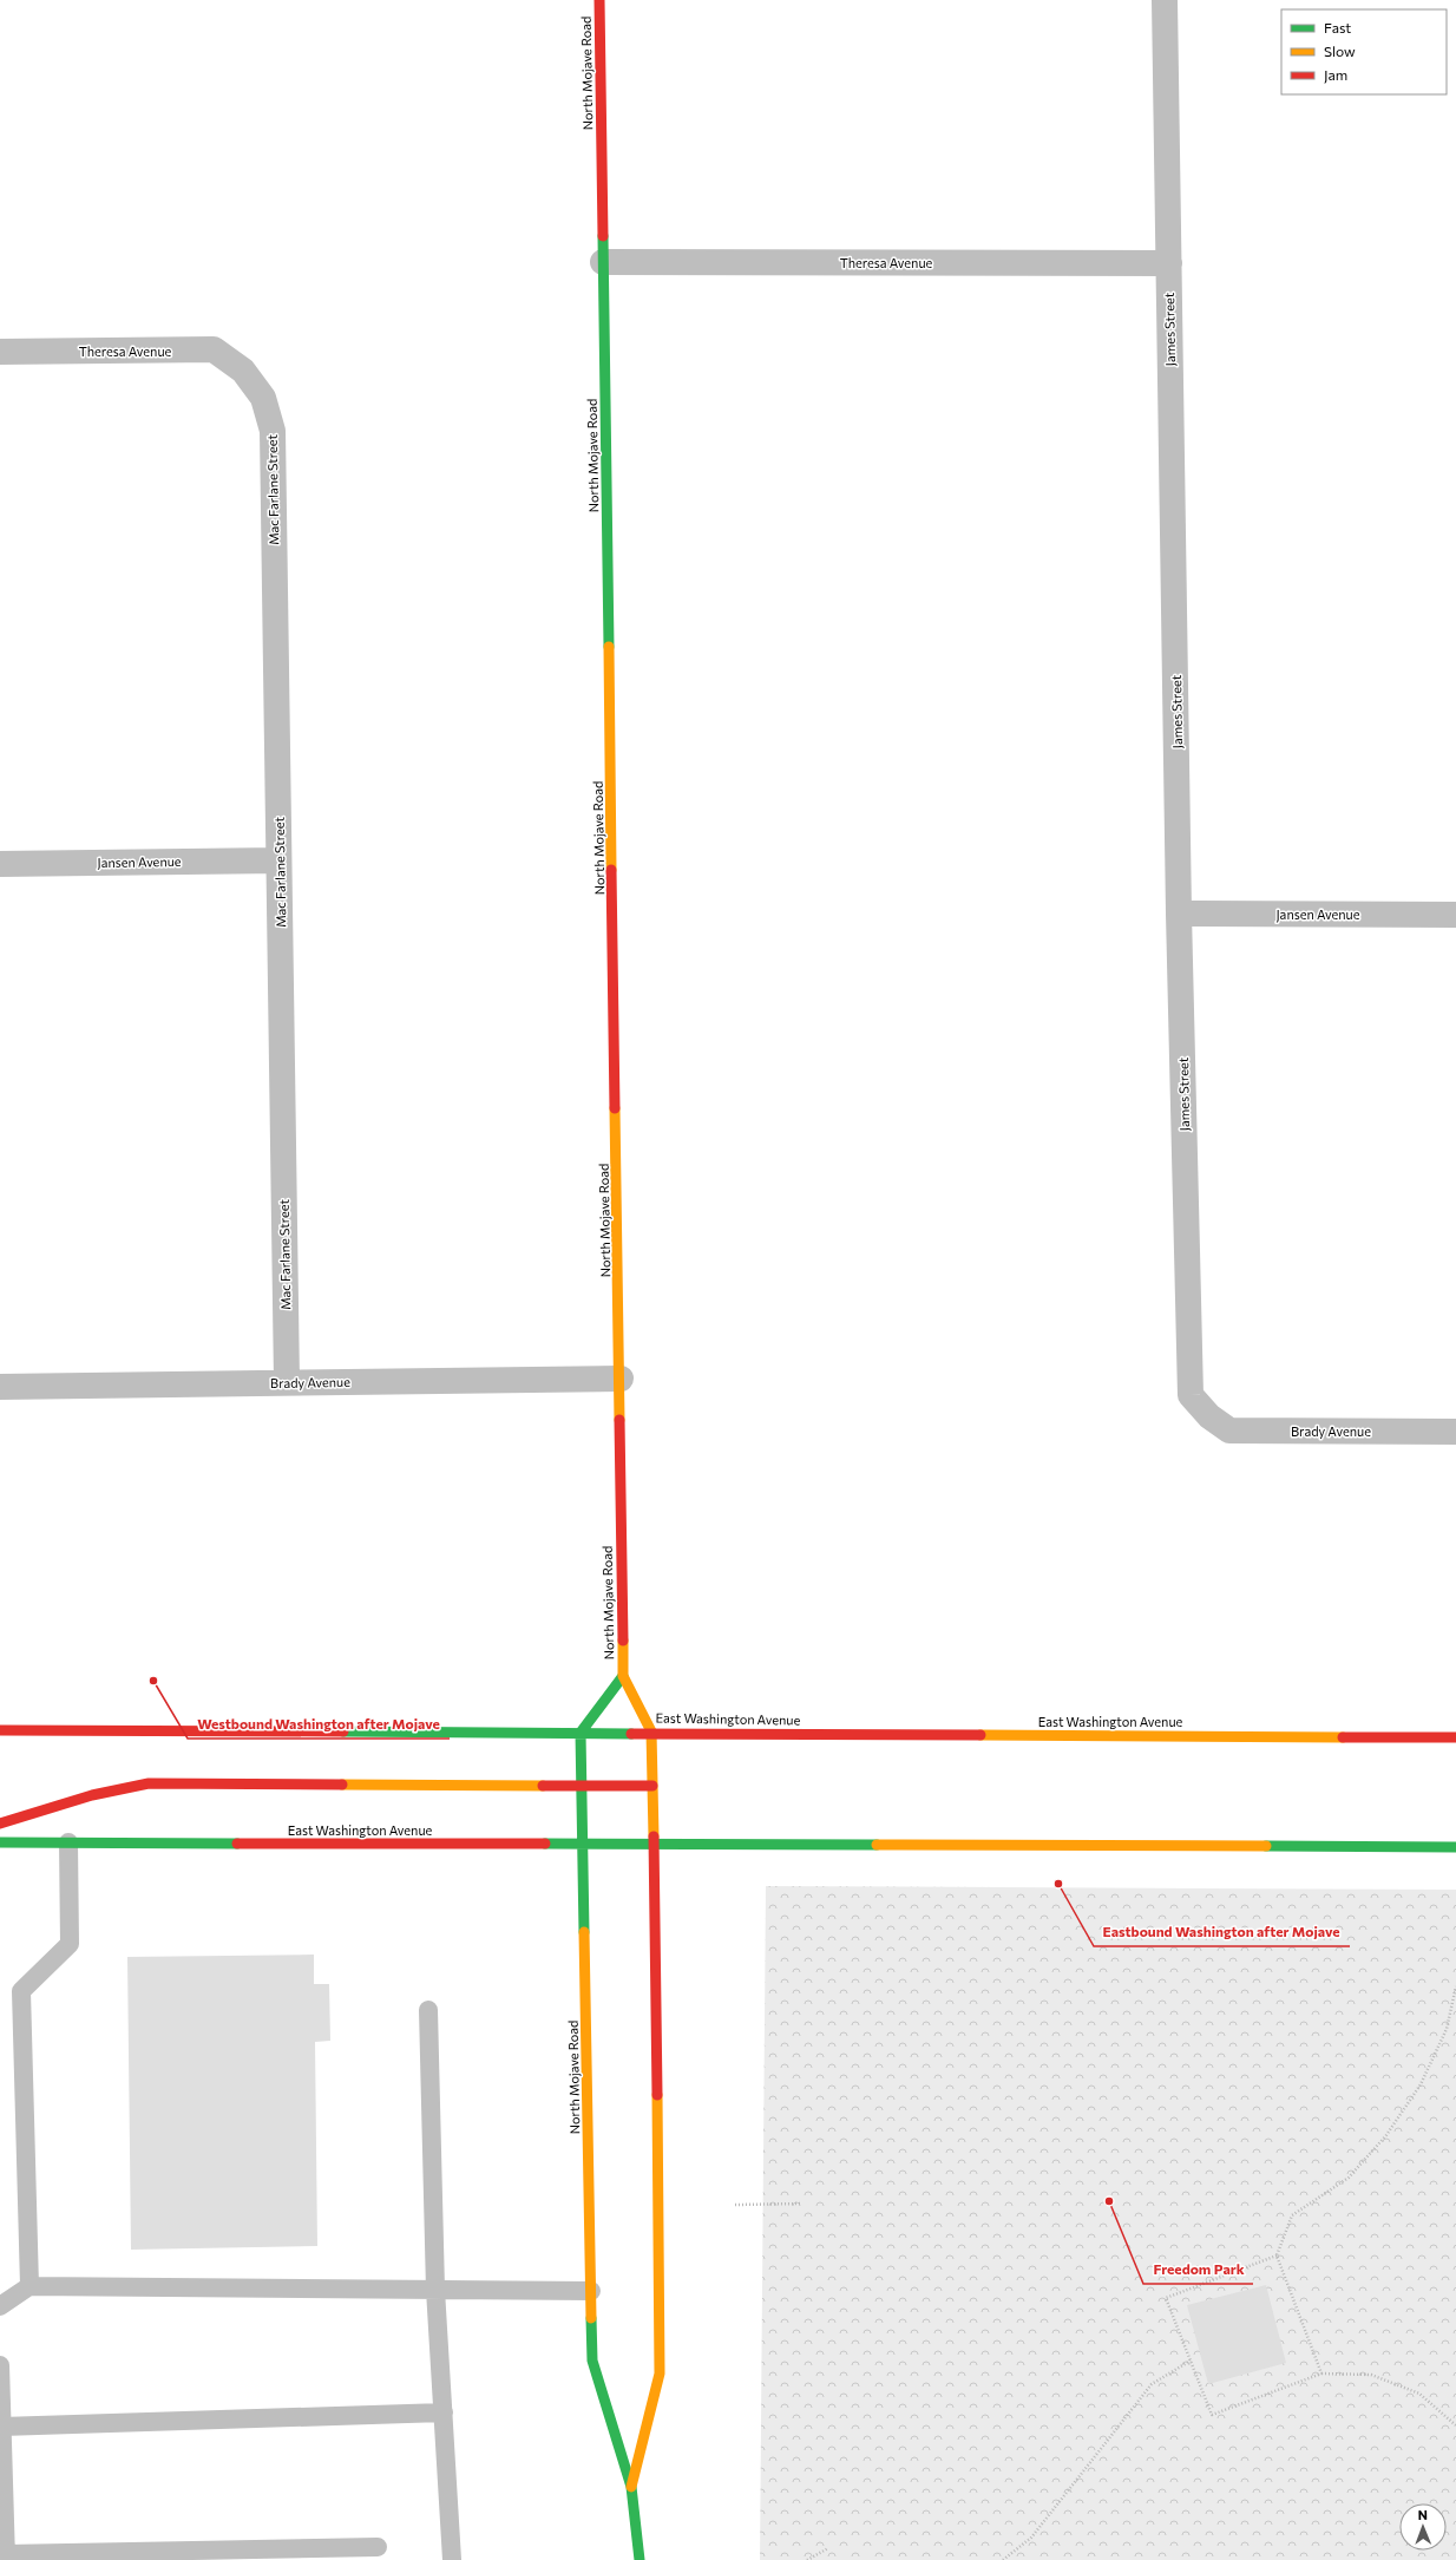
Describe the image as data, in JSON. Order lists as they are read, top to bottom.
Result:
{
  "streets": {
    "main road": ["North Mojave Road", "East Washington Avenue"],
    "street": [
      "Theresa Avenue",
      "James Street",
      "Mac Farlane Street",
      "Jansen Avenue",
      "Brady Avenue"
    ]
  },
  "crossings": [
    ["North Mojave Road", "Theresa Avenue"],
    ["North Mojave Road", "Brady Avenue"],
    ["North Mojave Road", "East Washington Avenue"],
    ["Theresa Avenue", "James Street"],
    ["Theresa Avenue", "Mac Farlane Street"],
    ["James Street", "Jansen Avenue"],
    ["James Street", "Brady Avenue"],
    ["Mac Farlane Street", "Jansen Avenue"],
    ["Mac Farlane Street", "Brady Avenue"]
  ],
  "places": ["Westbound Washington after Mojave", "Eastbound Washington after Mojave", "Freedom Park"],
  "legend": ["Fast", "Slow", "Jam"],
  "north": "top"
}
